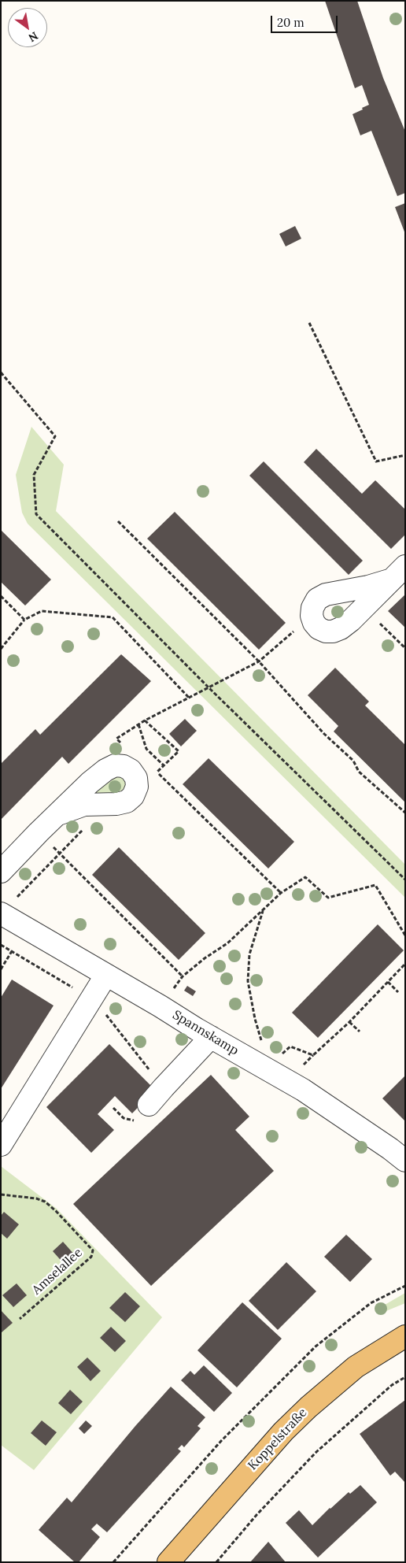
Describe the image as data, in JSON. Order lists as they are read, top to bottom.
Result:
{
  "streets": {
    "main road": ["Koppelstraße"],
    "street": ["Spannskamp"],
    "path": ["Amselallee"]
  },
  "scale_bar": "20 m",
  "north": "bottom right"
}
